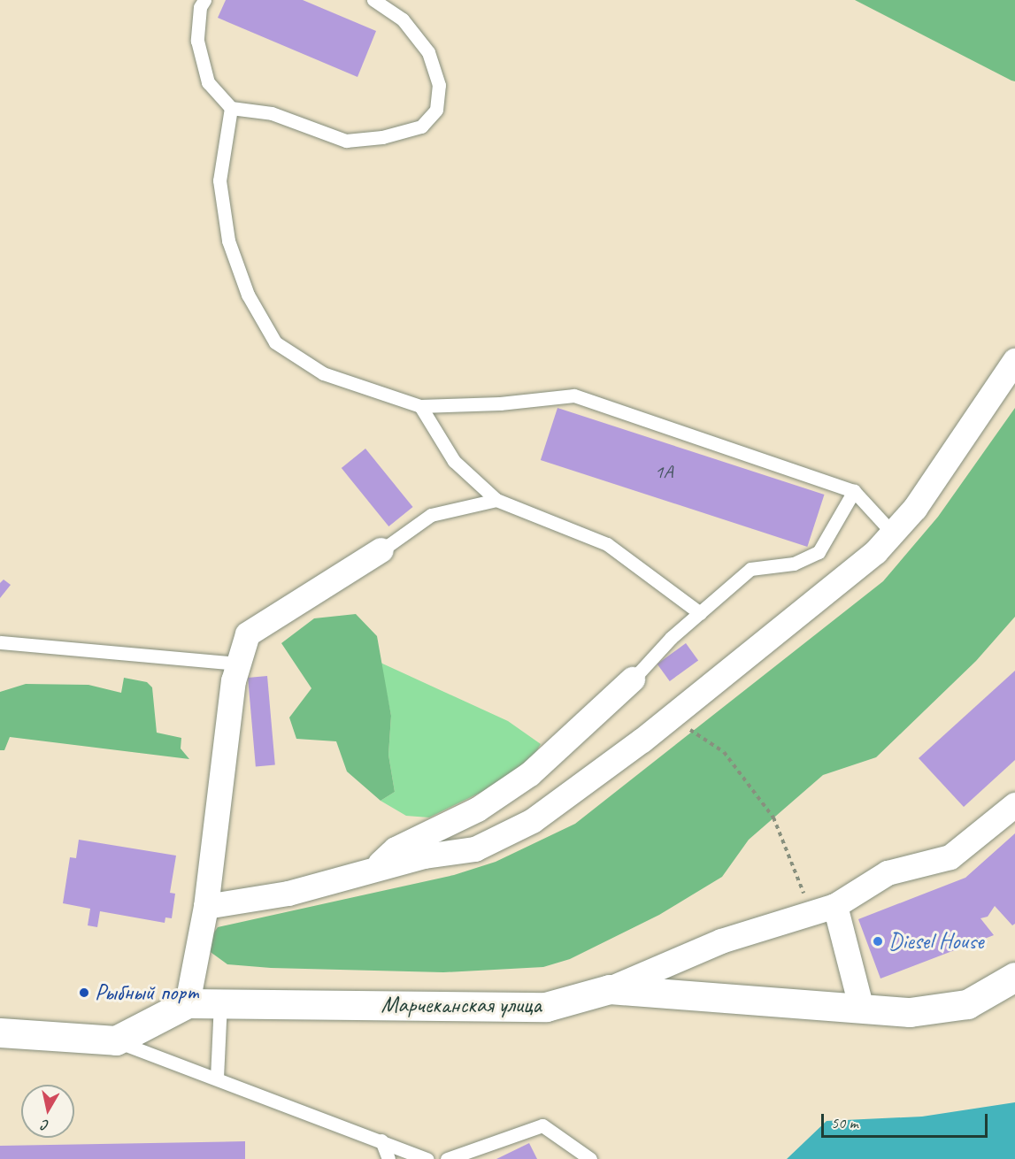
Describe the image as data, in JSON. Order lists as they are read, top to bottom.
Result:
{
  "streets": {
    "street": ["Марчеканская улица"]
  },
  "places": ["Diesel House", "Рыбный порт"],
  "house_numbers": ["1А"],
  "scale_bar": "50 m",
  "north": "bottom"
}
